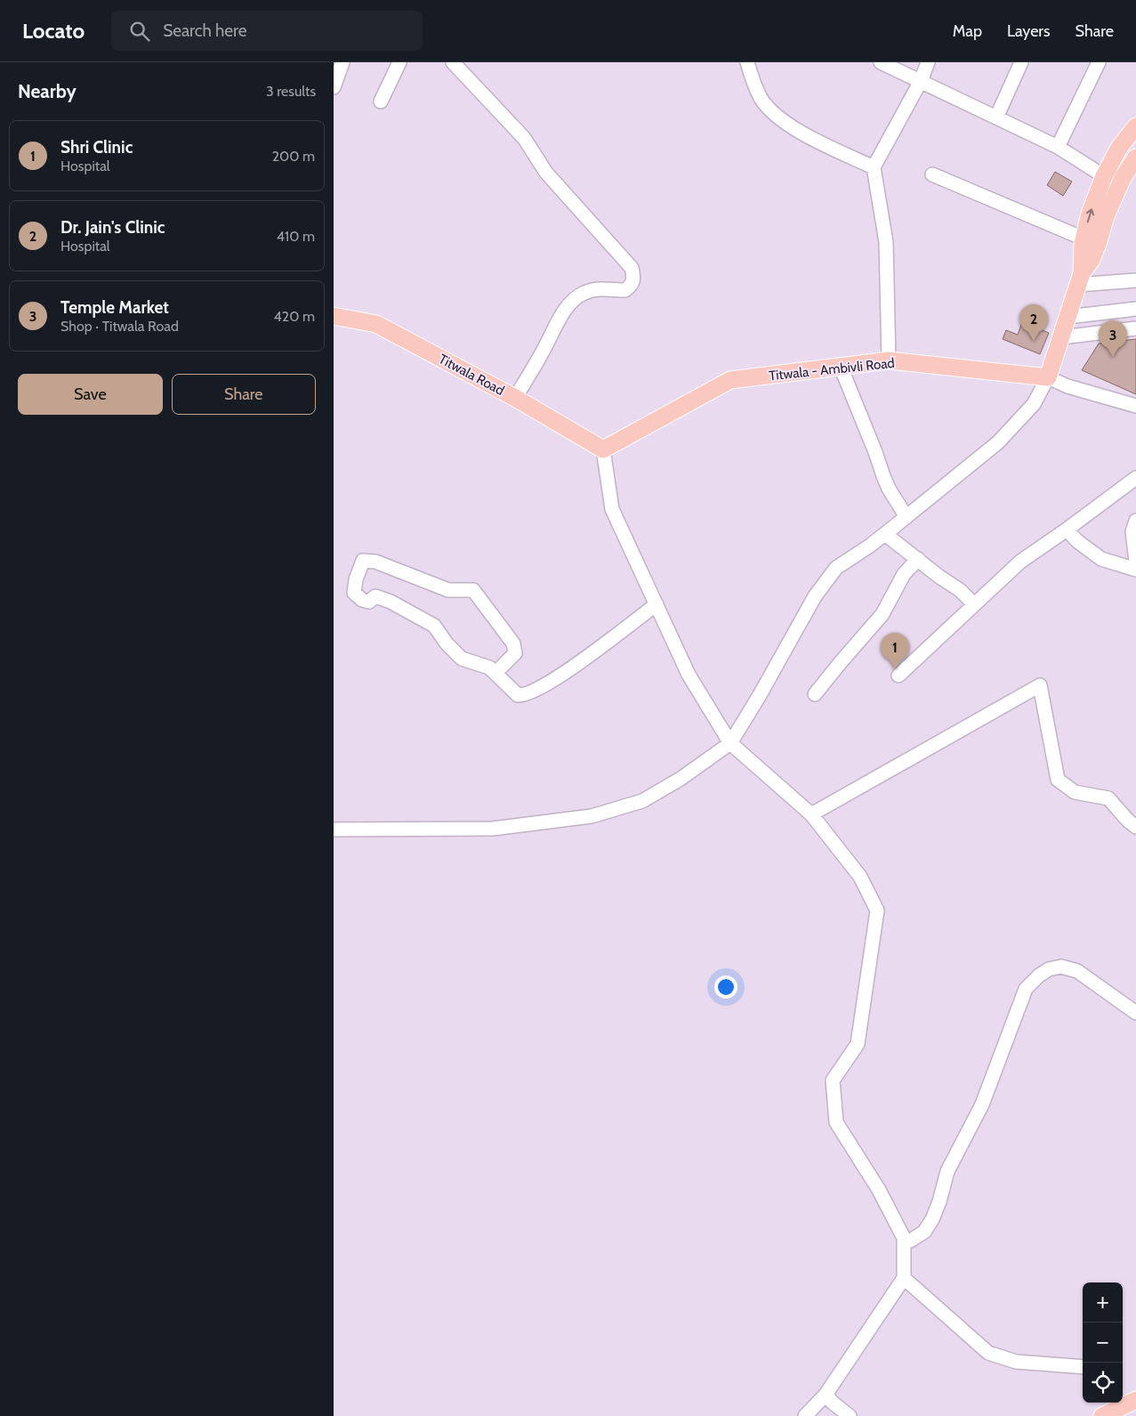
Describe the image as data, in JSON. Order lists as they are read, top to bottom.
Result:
{
  "streets": {
    "main road": ["Titwala - Ambivli Road", "Titwala Road"]
  },
  "crossings": [
    ["Titwala - Ambivli Road", "Titwala Road"]
  ],
  "page": {
    "header": "Locato",
    "search": "Search here",
    "nav": ["Map", "Layers", "Share"],
    "heading": ["Nearby", "3 results"],
    "list": [
      {
        "mark": "1",
        "name": "Shri Clinic",
        "note": "Hospital",
        "value": "200 m"
      },
      {
        "mark": "2",
        "name": "Dr. Jain's Clinic",
        "note": "Hospital",
        "value": "410 m"
      },
      {
        "mark": "3",
        "name": "Temple Market",
        "note": "Shop · Titwala Road",
        "value": "420 m"
      }
    ],
    "pins": ["2", "3", "1"],
    "buttons": ["Save", "Share"],
    "map_buttons": ["+", "−"]
  }
}
